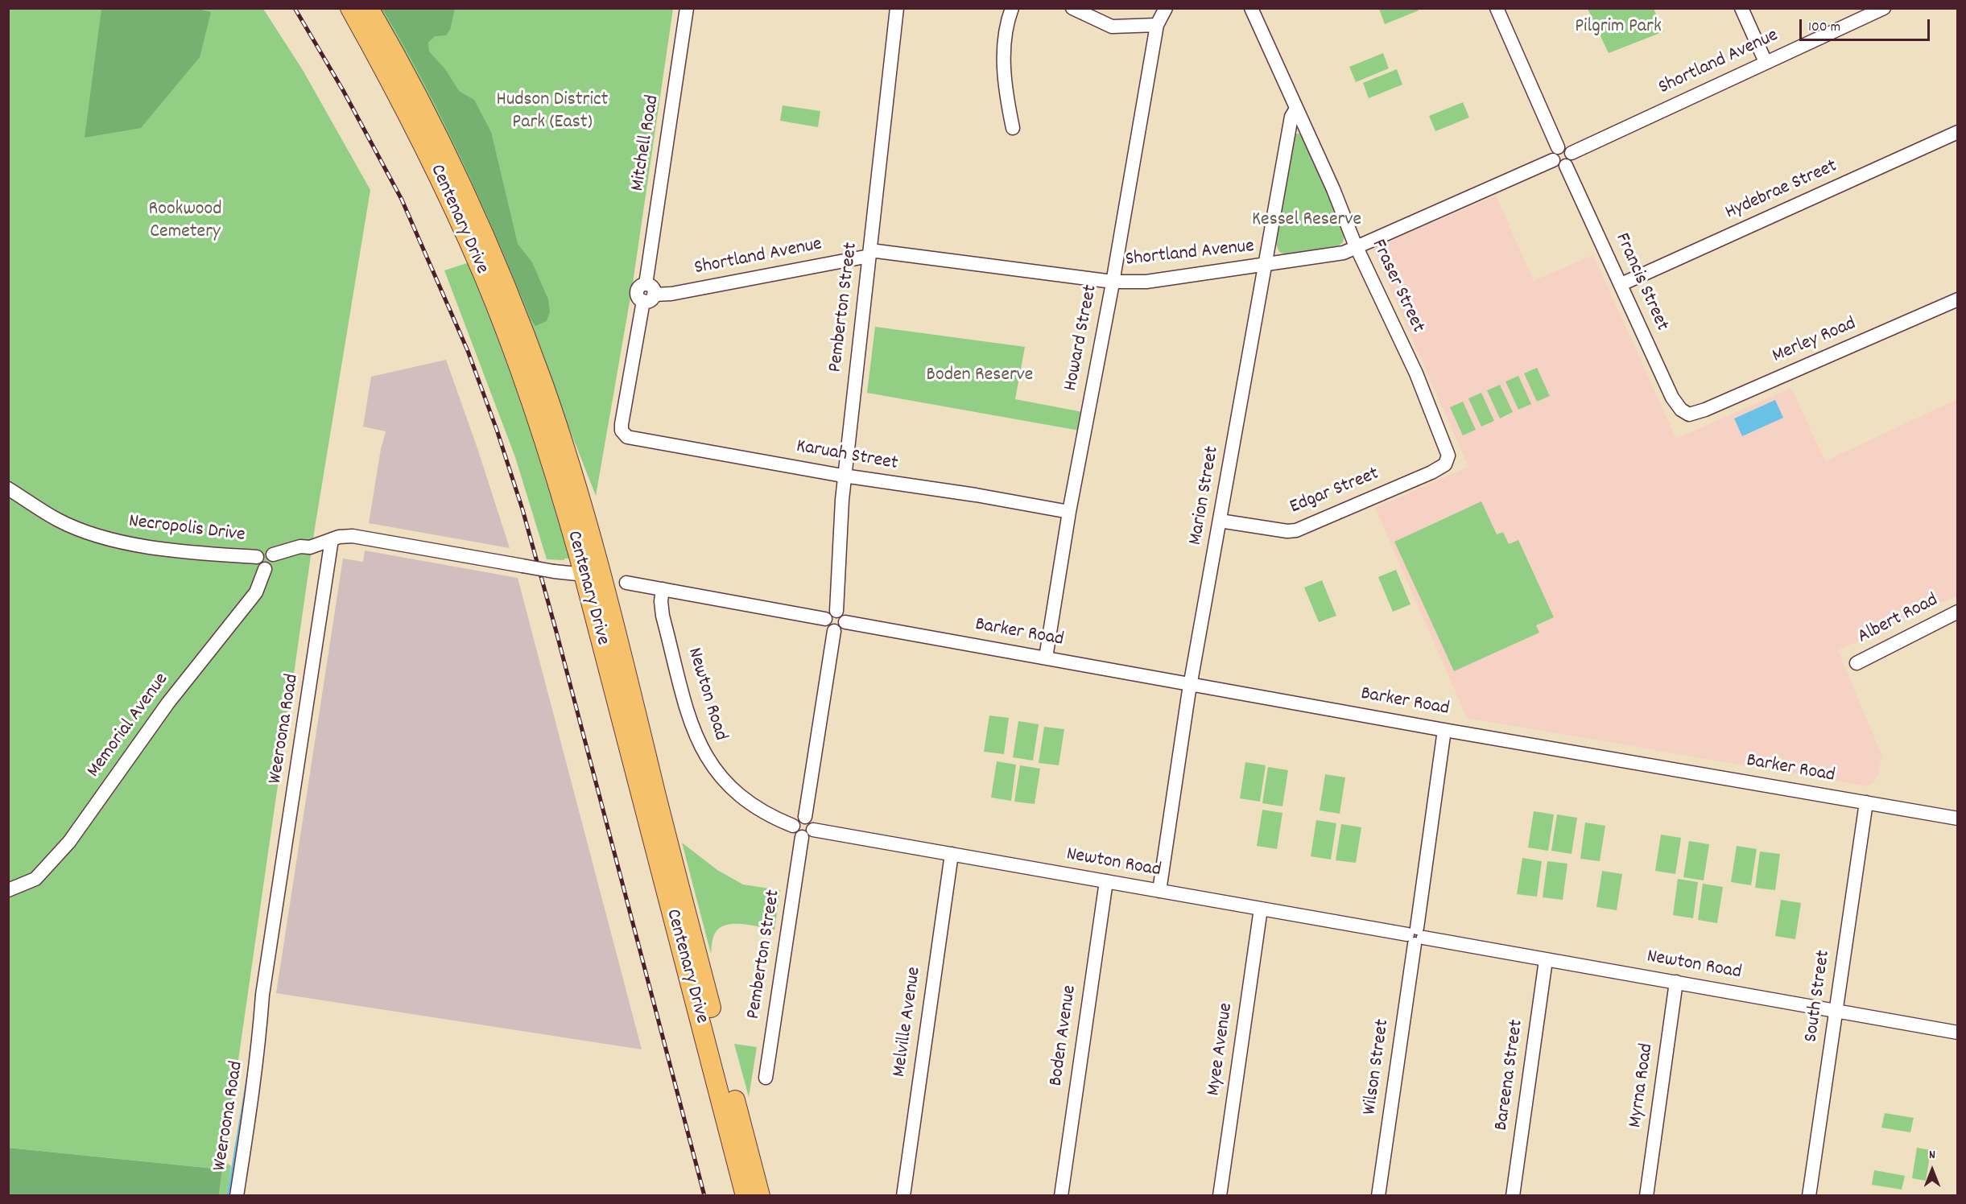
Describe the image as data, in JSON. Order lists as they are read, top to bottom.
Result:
{
  "streets": {
    "highway": ["Centenary Drive"],
    "street": [
      "Shortland Avenue",
      "Mitchell Road",
      "Hydebrae Street",
      "Francis Street",
      "Fraser Street",
      "Pemberton Street",
      "Howard Street",
      "Merley Road",
      "Karuah Street",
      "Edgar Street",
      "Marion Street",
      "Necropolis Drive",
      "Albert Road",
      "Barker Road",
      "Newton Road",
      "Memorial Avenue",
      "Weeroona Road",
      "South Street",
      "Melville Avenue",
      "Boden Avenue",
      "Myee Avenue",
      "Wilson Street",
      "Bareena Street",
      "Myrna Road"
    ]
  },
  "crossings": [
    ["Shortland Avenue", "Mitchell Road"],
    ["Shortland Avenue", "Francis Street"],
    ["Shortland Avenue", "Fraser Street"],
    ["Shortland Avenue", "Pemberton Street"],
    ["Shortland Avenue", "Howard Street"],
    ["Shortland Avenue", "Karuah Street"],
    ["Shortland Avenue", "Marion Street"],
    ["Mitchell Road", "Karuah Street"],
    ["Hydebrae Street", "Francis Street"],
    ["Francis Street", "Merley Road"],
    ["Fraser Street", "Edgar Street"],
    ["Fraser Street", "Marion Street"],
    ["Pemberton Street", "Karuah Street"],
    ["Pemberton Street", "Barker Road"],
    ["Pemberton Street", "Newton Road"],
    ["Howard Street", "Karuah Street"],
    ["Howard Street", "Barker Road"],
    ["Edgar Street", "Marion Street"],
    ["Marion Street", "Barker Road"],
    ["Marion Street", "Newton Road"],
    ["Necropolis Drive", "Memorial Avenue"],
    ["Barker Road", "South Street"],
    ["Barker Road", "Wilson Street"],
    ["Newton Road", "South Street"],
    ["Newton Road", "Melville Avenue"],
    ["Newton Road", "Boden Avenue"],
    ["Newton Road", "Myee Avenue"],
    ["Newton Road", "Wilson Street"],
    ["Newton Road", "Bareena Street"],
    ["Newton Road", "Myrna Road"]
  ],
  "parks": [
    "Pilgrim Park",
    "Hudson District Park (East)",
    "Rookwood Cemetery",
    "Kessel Reserve",
    "Boden Reserve"
  ],
  "scale_bar": "100 m",
  "north": "top"
}
